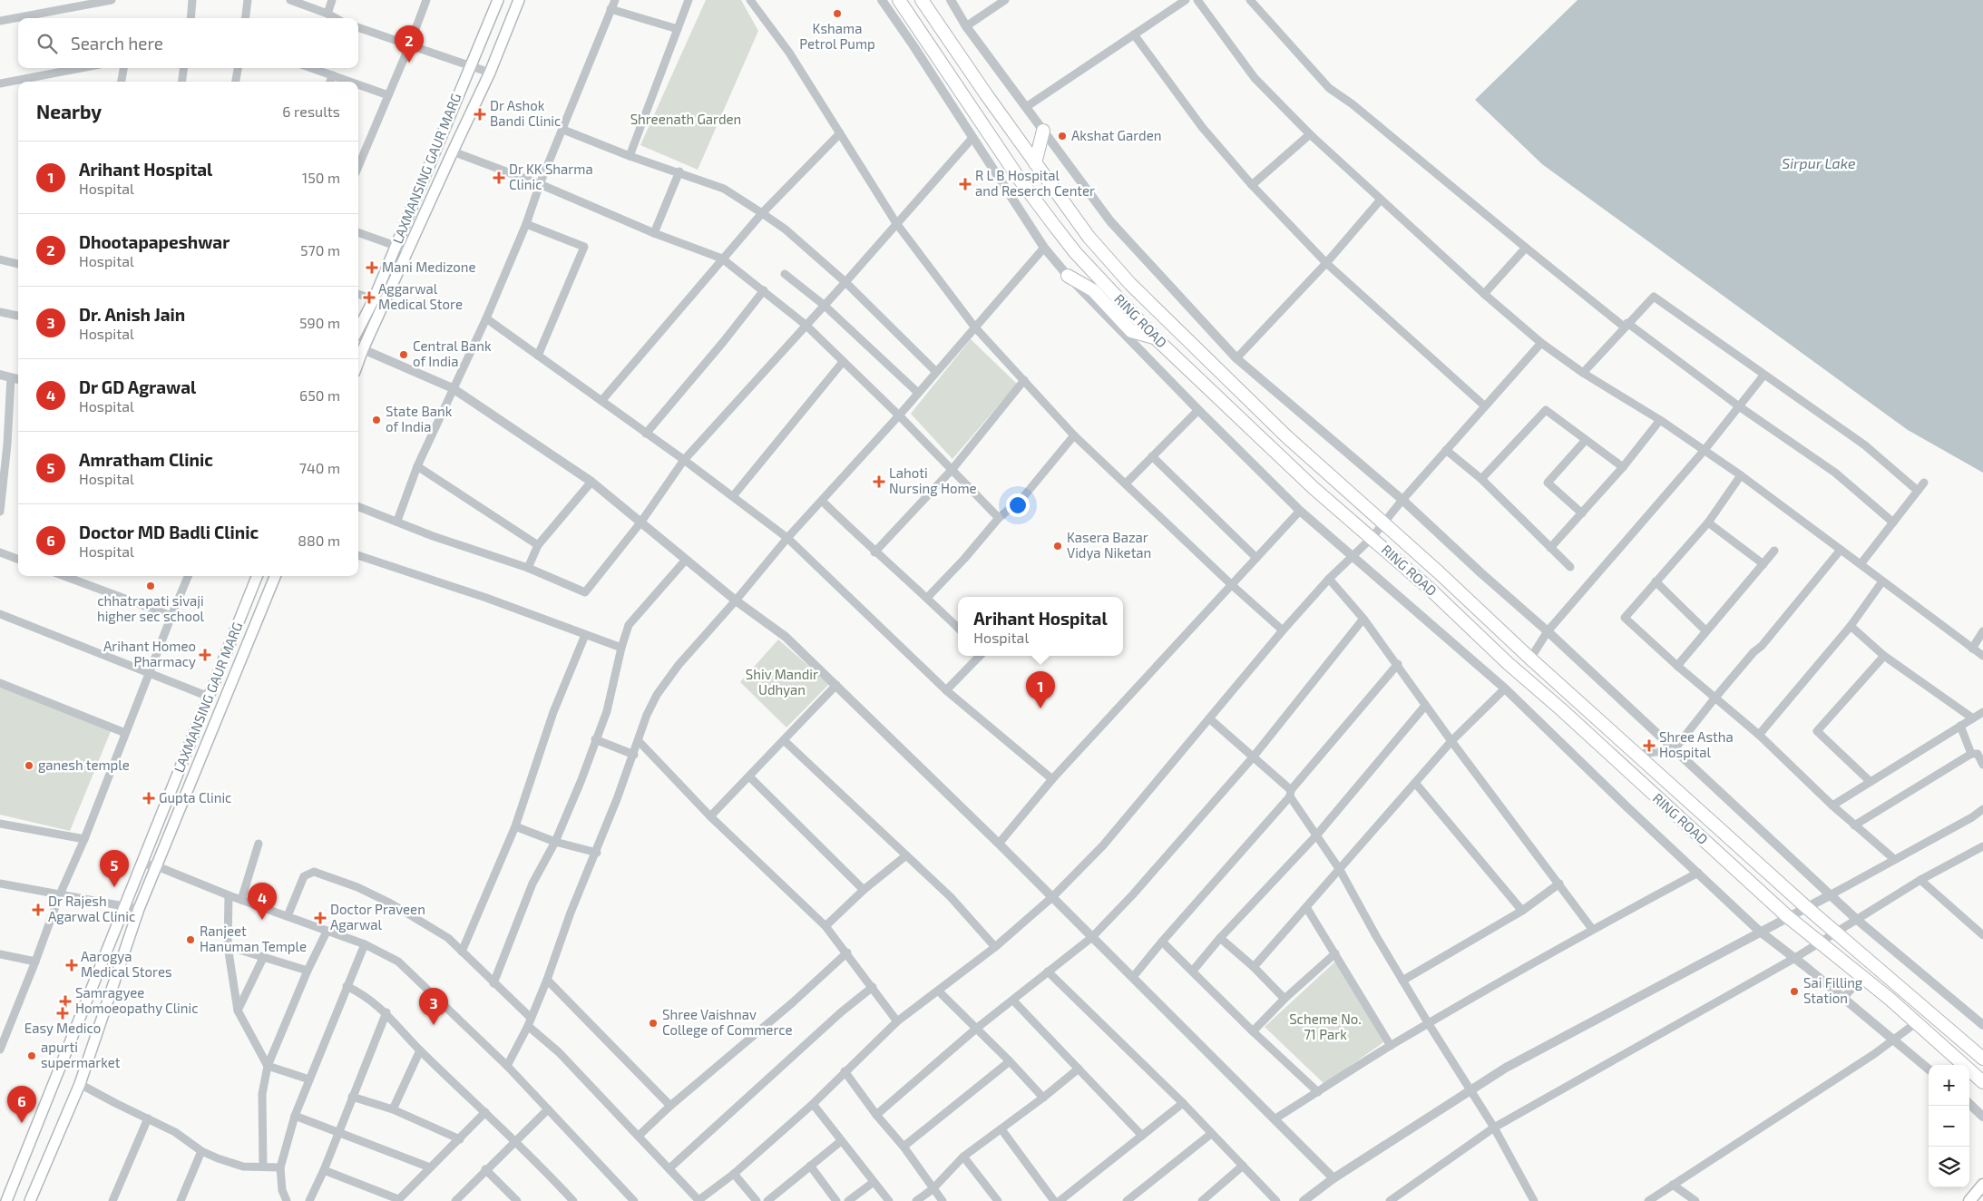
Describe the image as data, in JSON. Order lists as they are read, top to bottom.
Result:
{
  "streets": {
    "highway": ["RING ROAD"],
    "main road": ["LAXMANSING GAUR MARG"]
  },
  "water": ["Sirpur Lake"],
  "parks": ["Shreenath Garden", "Shiv Mandir Udhyan", "Scheme No. 71 Park"],
  "places": {
    "other": [
      "Kshama Petrol Pump",
      "Akshat Garden",
      "Central Bank of India",
      "State Bank of India",
      "Kasera Bazar Vidya Niketan",
      "chhatrapati sivaji higher sec school",
      "ganesh temple",
      "Ranjeet Hanuman Temple",
      "Sai Filling Station",
      "Shree Vaishnav College of Commerce",
      "apurti supermarket"
    ],
    "health": [
      "Dr Ashok Bandi Clinic",
      "Dr KK Sharma Clinic",
      "R L B Hospital and Reserch Center",
      "Mani Medizone",
      "Aggarwal Medical Store",
      "Lahoti Nursing Home",
      "Arihant Homeo Pharmacy",
      "Shree Astha Hospital",
      "Gupta Clinic",
      "Dr Rajesh Agarwal Clinic",
      "Doctor Praveen Agarwal",
      "Aarogya Medical Stores",
      "Samragyee Homoeopathy Clinic",
      "Easy Medico"
    ]
  },
  "page": {
    "search": "Search here",
    "pins": [
      "2",
      "1",
      "5",
      "4",
      "3",
      "6"
    ],
    "heading": ["Nearby", "6 results"],
    "list": [
      {
        "mark": "1",
        "name": "Arihant Hospital",
        "note": "Hospital",
        "value": "150 m"
      },
      {
        "mark": "2",
        "name": "Dhootapapeshwar",
        "note": "Hospital",
        "value": "570 m"
      },
      {
        "mark": "3",
        "name": "Dr. Anish Jain",
        "note": "Hospital",
        "value": "590 m"
      },
      {
        "mark": "4",
        "name": "Dr GD Agrawal",
        "note": "Hospital",
        "value": "650 m"
      },
      {
        "mark": "5",
        "name": "Amratham Clinic",
        "note": "Hospital",
        "value": "740 m"
      },
      {
        "mark": "6",
        "name": "Doctor MD Badli Clinic",
        "note": "Hospital",
        "value": "880 m"
      }
    ],
    "popup": ["Arihant Hospital", "Hospital"],
    "map_buttons": ["+", "−"]
  }
}
